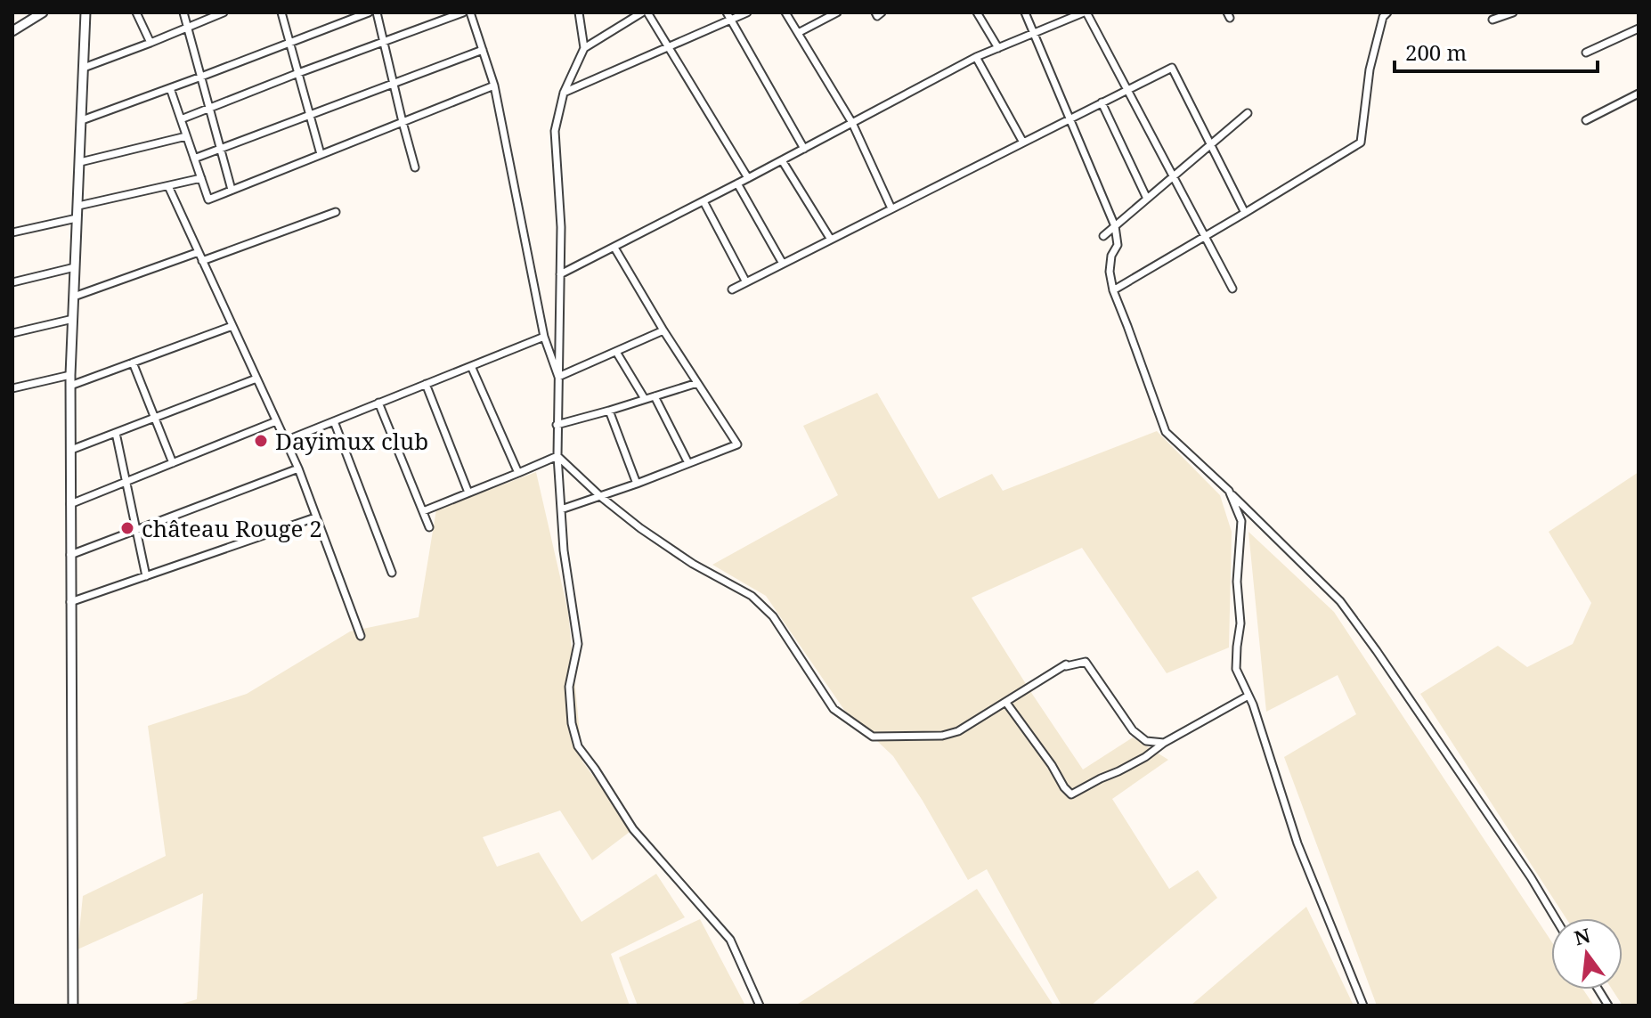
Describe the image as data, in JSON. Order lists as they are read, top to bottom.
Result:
{
  "places": ["Dayimux club", "château Rouge 2"],
  "scale_bar": "200 m",
  "north": "top"
}
